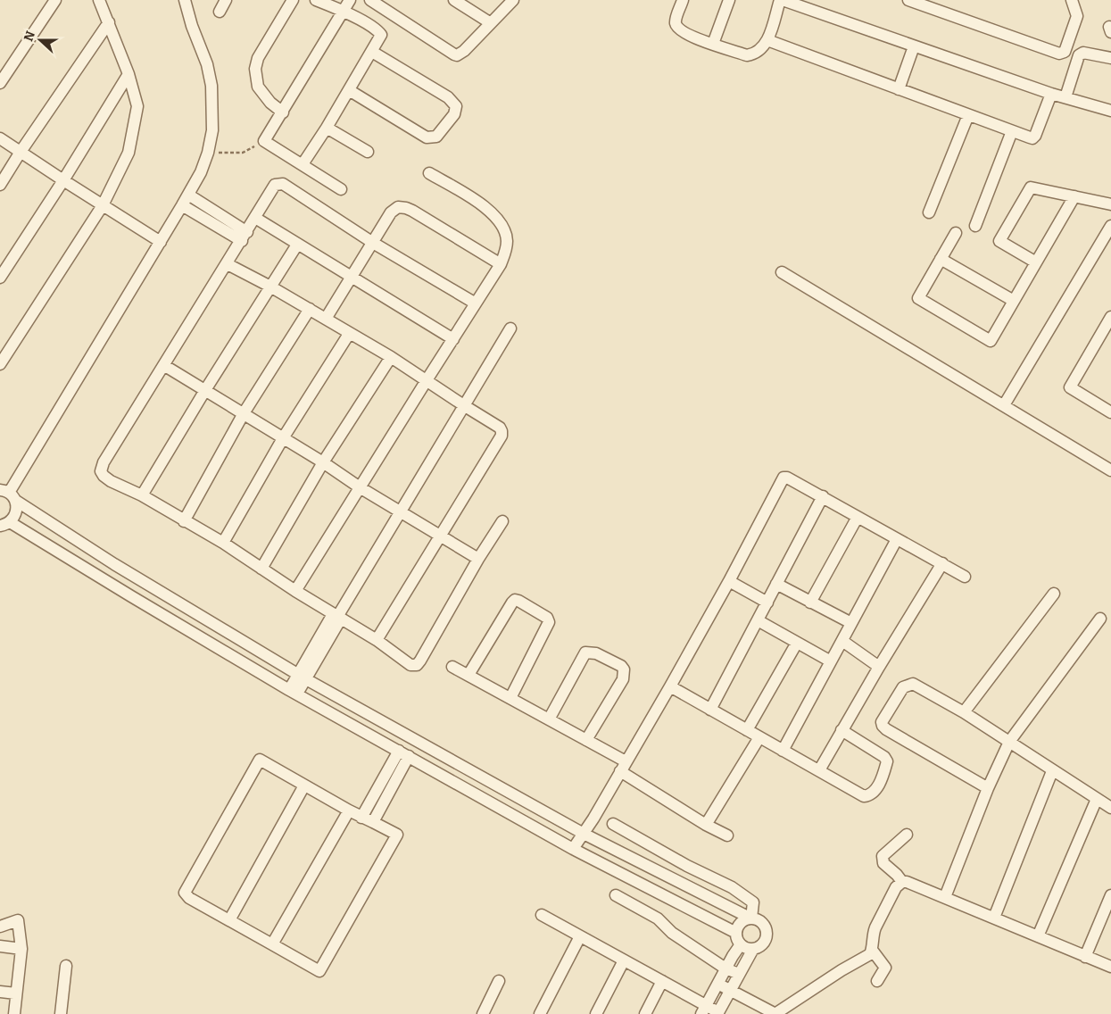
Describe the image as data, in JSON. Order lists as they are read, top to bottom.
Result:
{
  "north": "left"
}
